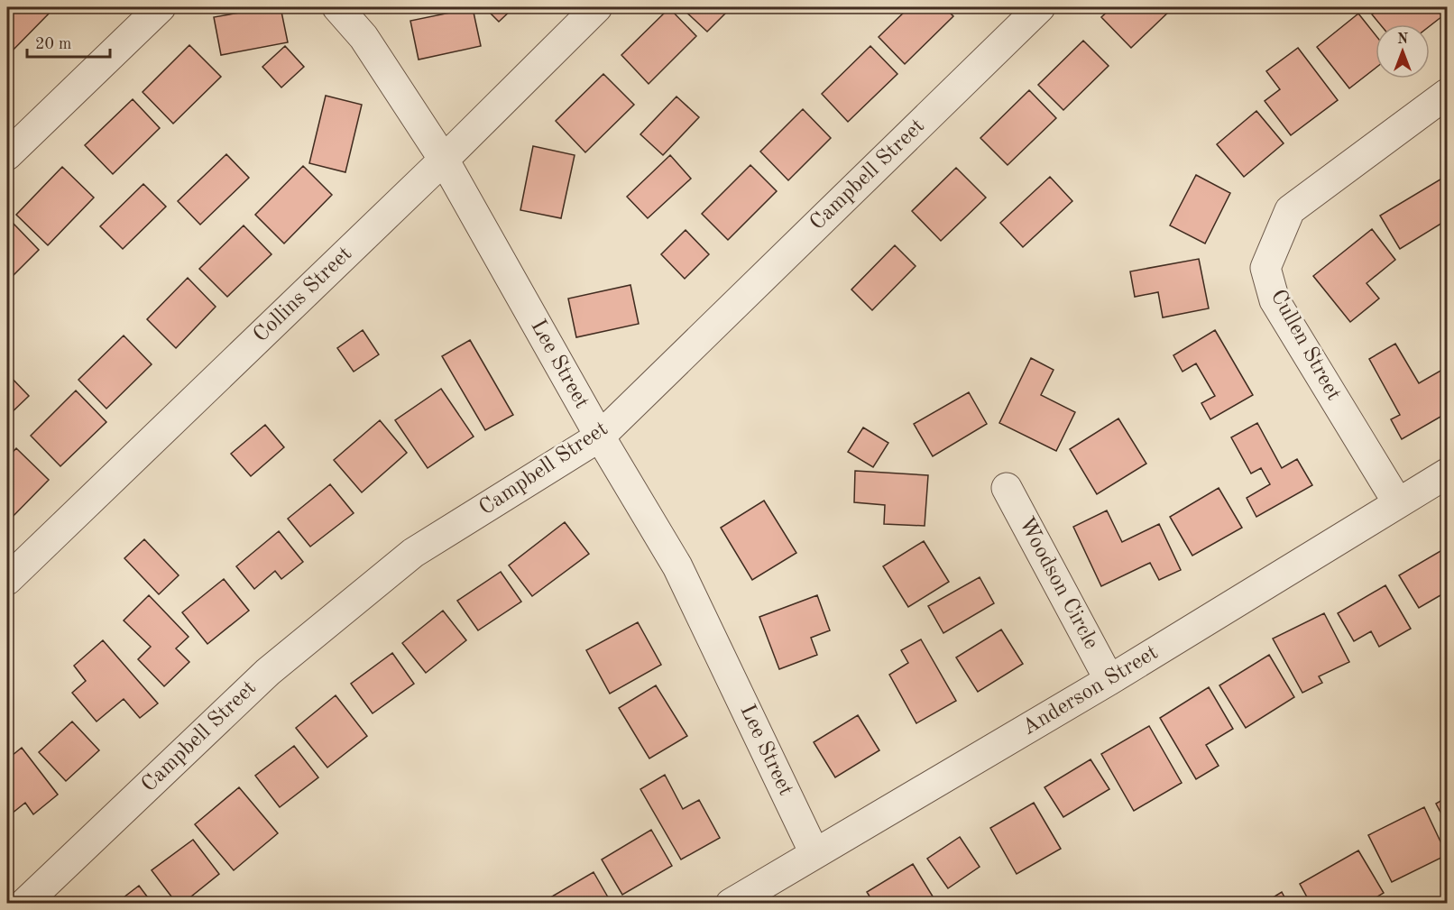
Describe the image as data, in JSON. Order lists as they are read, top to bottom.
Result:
{
  "streets": {
    "street": [
      "Campbell Street",
      "Collins Street",
      "Cullen Street",
      "Lee Street",
      "Woodson Circle",
      "Anderson Street"
    ]
  },
  "crossings": [
    ["Campbell Street", "Lee Street"],
    ["Collins Street", "Lee Street"],
    ["Cullen Street", "Anderson Street"],
    ["Lee Street", "Anderson Street"],
    ["Woodson Circle", "Anderson Street"]
  ],
  "scale_bar": "20 m",
  "north": "top"
}
